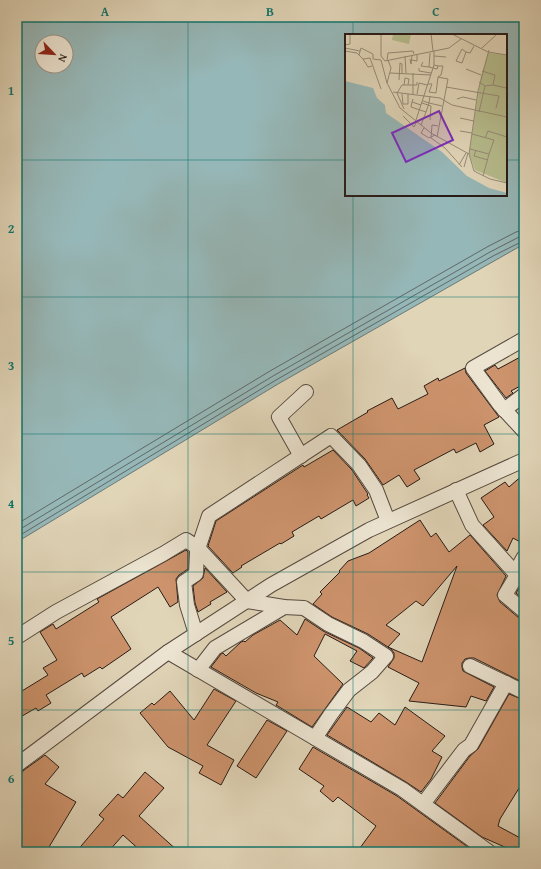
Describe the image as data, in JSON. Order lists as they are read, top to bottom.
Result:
{
  "north": "bottom right",
  "grid": {
    "columns": ["A", "B", "C"],
    "rows": [
      "1",
      "2",
      "3",
      "4",
      "5",
      "6"
    ]
  }
}
